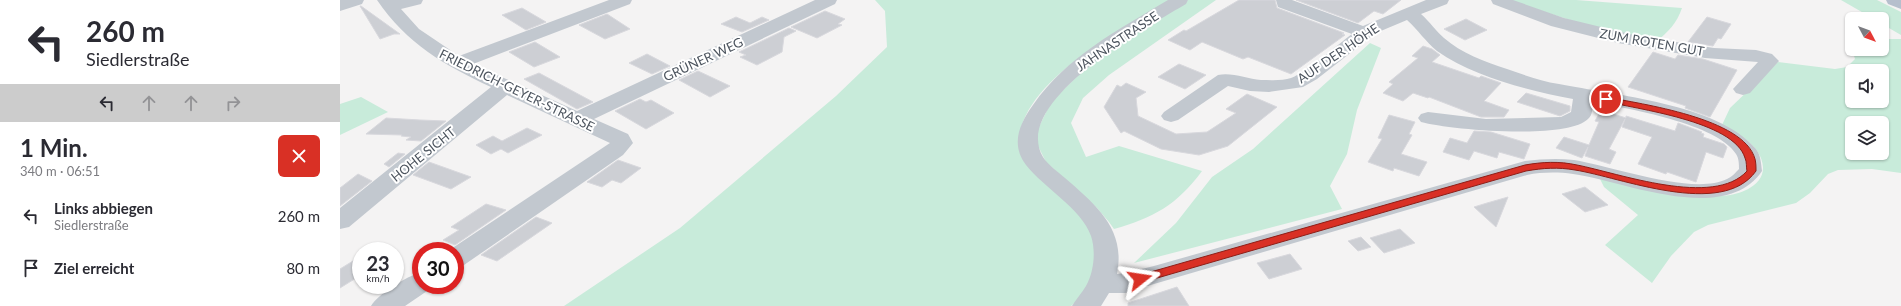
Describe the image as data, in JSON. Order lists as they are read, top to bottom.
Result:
{
  "streets": {
    "street": [
      "JAHNASTRASSE",
      "ZUM ROTEN GUT",
      "AUF DER HÖHE",
      "GRÜNER WEG",
      "FRIEDRICH-GEYER-STRASSE",
      "HOHE SICHT"
    ]
  },
  "crossings": [
    ["GRÜNER WEG", "FRIEDRICH-GEYER-STRASSE"],
    ["FRIEDRICH-GEYER-STRASSE", "HOHE SICHT"]
  ],
  "north": "bottom right",
  "page": {
    "turn": ["260 m", "Siedlerstraße"],
    "heading": ["1 Min.", "340 m · 06:51"],
    "list": [
      {
        "name": "Links abbiegen",
        "note": "Siedlerstraße",
        "value": "260 m"
      },
      {
        "name": "Ziel erreicht",
        "value": "80 m"
      }
    ],
    "speed": "23 km/h",
    "limit": "30"
  }
}
